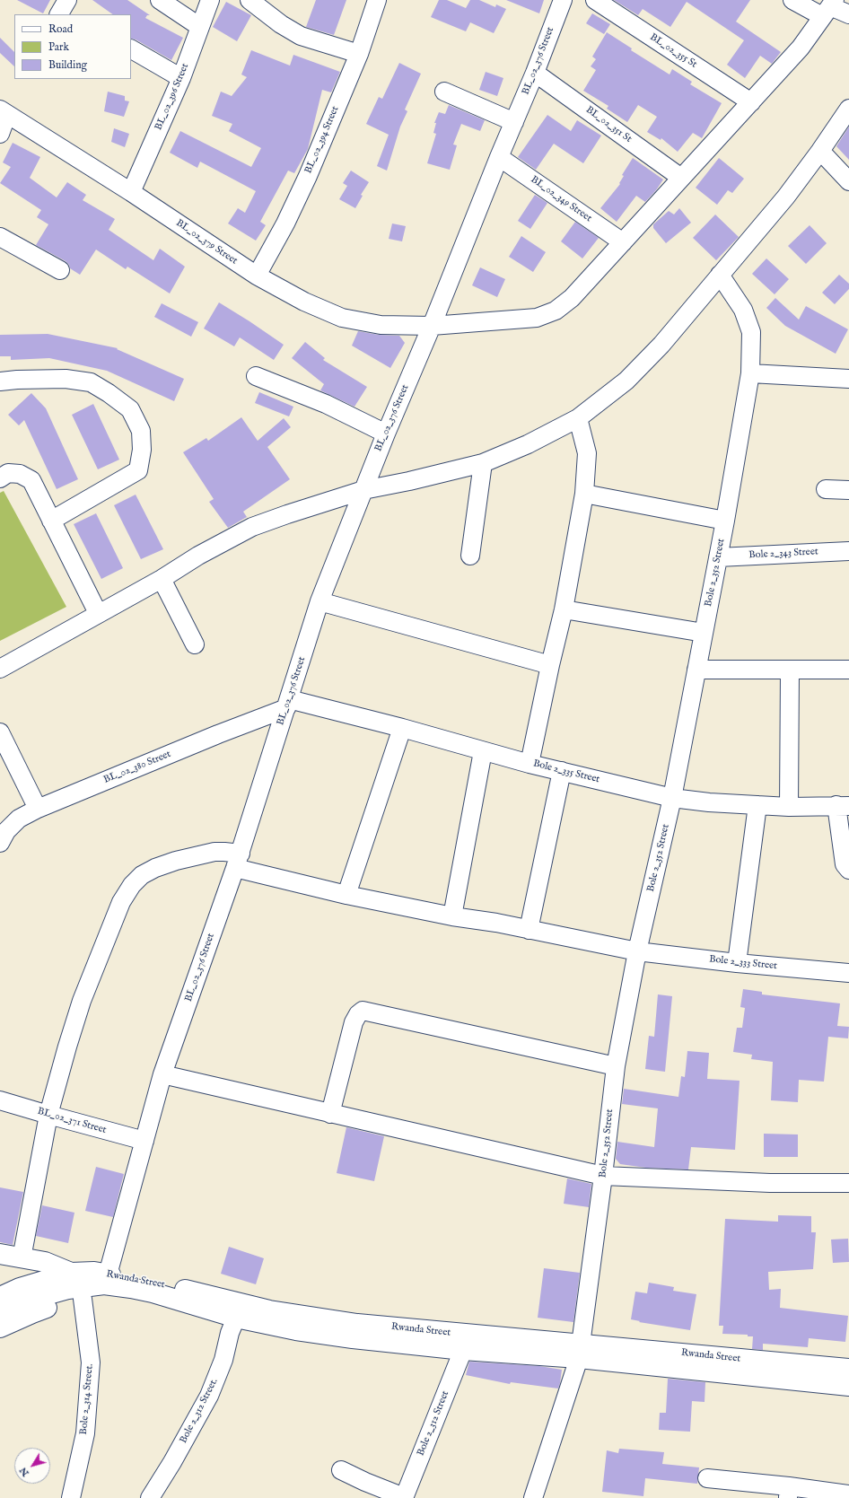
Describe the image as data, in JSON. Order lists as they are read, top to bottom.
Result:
{
  "streets": {
    "main road": ["Rwanda Street"],
    "street": [
      "BL_02_355 St",
      "BL_02_376 Street",
      "BL_02_396 Street",
      "BL_02_351 St",
      "BL_02_394 Street",
      "BL_02_349 Street",
      "BL_02_379 Street",
      "Bole 2_343 Street",
      "Bole 2_352 Street",
      "BL_02_380 Street",
      "Bole 2_335 Street",
      "Bole 2_333 Street",
      "BL_02_371 Street",
      "Bole 2_314 Street.",
      "Bole 2_312 Street.",
      "Bole 2_312 Street"
    ]
  },
  "crossings": [
    ["BL_02_355 St", "BL_02_379 Street"],
    ["BL_02_376 Street", "BL_02_351 St"],
    ["BL_02_376 Street", "BL_02_349 Street"],
    ["BL_02_376 Street", "BL_02_379 Street"],
    ["BL_02_376 Street", "BL_02_380 Street"],
    ["BL_02_376 Street", "Bole 2_335 Street"],
    ["BL_02_376 Street", "Bole 2_333 Street"],
    ["BL_02_376 Street", "BL_02_371 Street"],
    ["BL_02_376 Street", "Rwanda Street"],
    ["BL_02_396 Street", "BL_02_379 Street"],
    ["BL_02_351 St", "BL_02_379 Street"],
    ["BL_02_394 Street", "BL_02_379 Street"],
    ["BL_02_349 Street", "BL_02_379 Street"],
    ["Bole 2_343 Street", "Bole 2_352 Street"],
    ["Bole 2_352 Street", "Bole 2_335 Street"],
    ["Bole 2_352 Street", "Bole 2_333 Street"],
    ["Bole 2_352 Street", "Rwanda Street"],
    ["BL_02_380 Street", "Bole 2_335 Street"],
    ["Bole 2_333 Street", "BL_02_371 Street"],
    ["Bole 2_333 Street", "Rwanda Street"],
    ["Rwanda Street", "Bole 2_314 Street."],
    ["Rwanda Street", "Bole 2_312 Street."],
    ["Rwanda Street", "Bole 2_312 Street"]
  ],
  "legend": ["Road", "Park", "Building"],
  "north": "bottom left"
}
